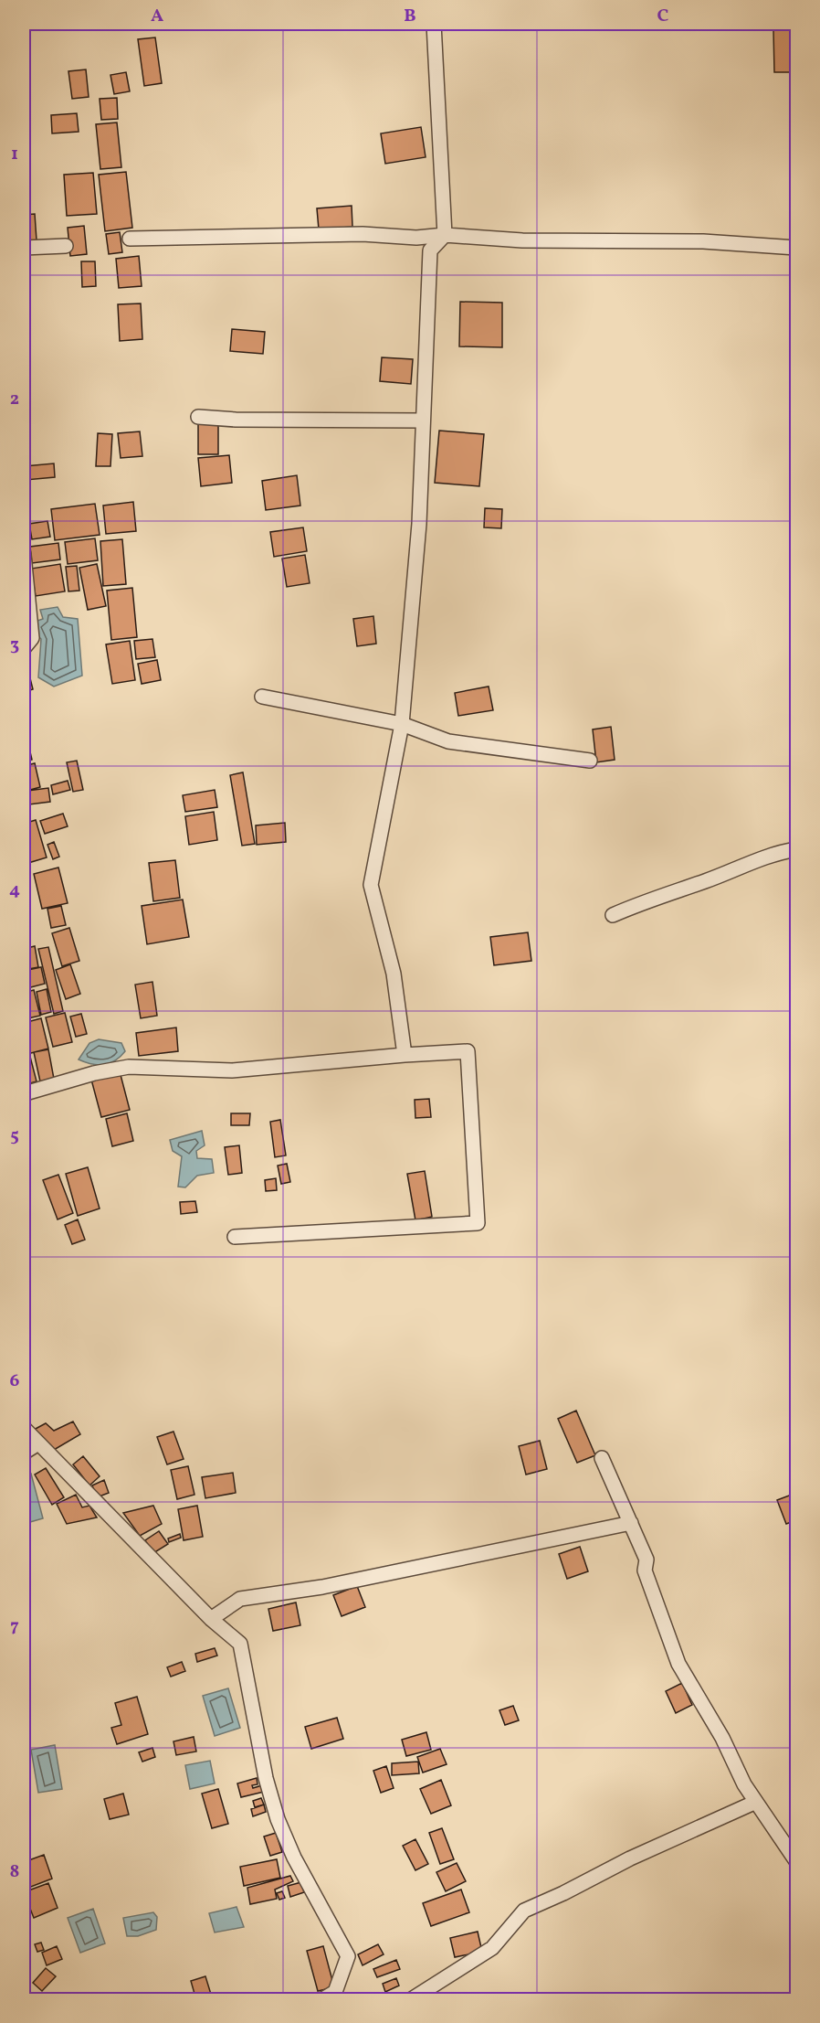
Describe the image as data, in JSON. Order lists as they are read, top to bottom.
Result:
{
  "grid": {
    "columns": ["A", "B", "C"],
    "rows": [
      "1",
      "2",
      "3",
      "4",
      "5",
      "6",
      "7",
      "8"
    ]
  }
}
